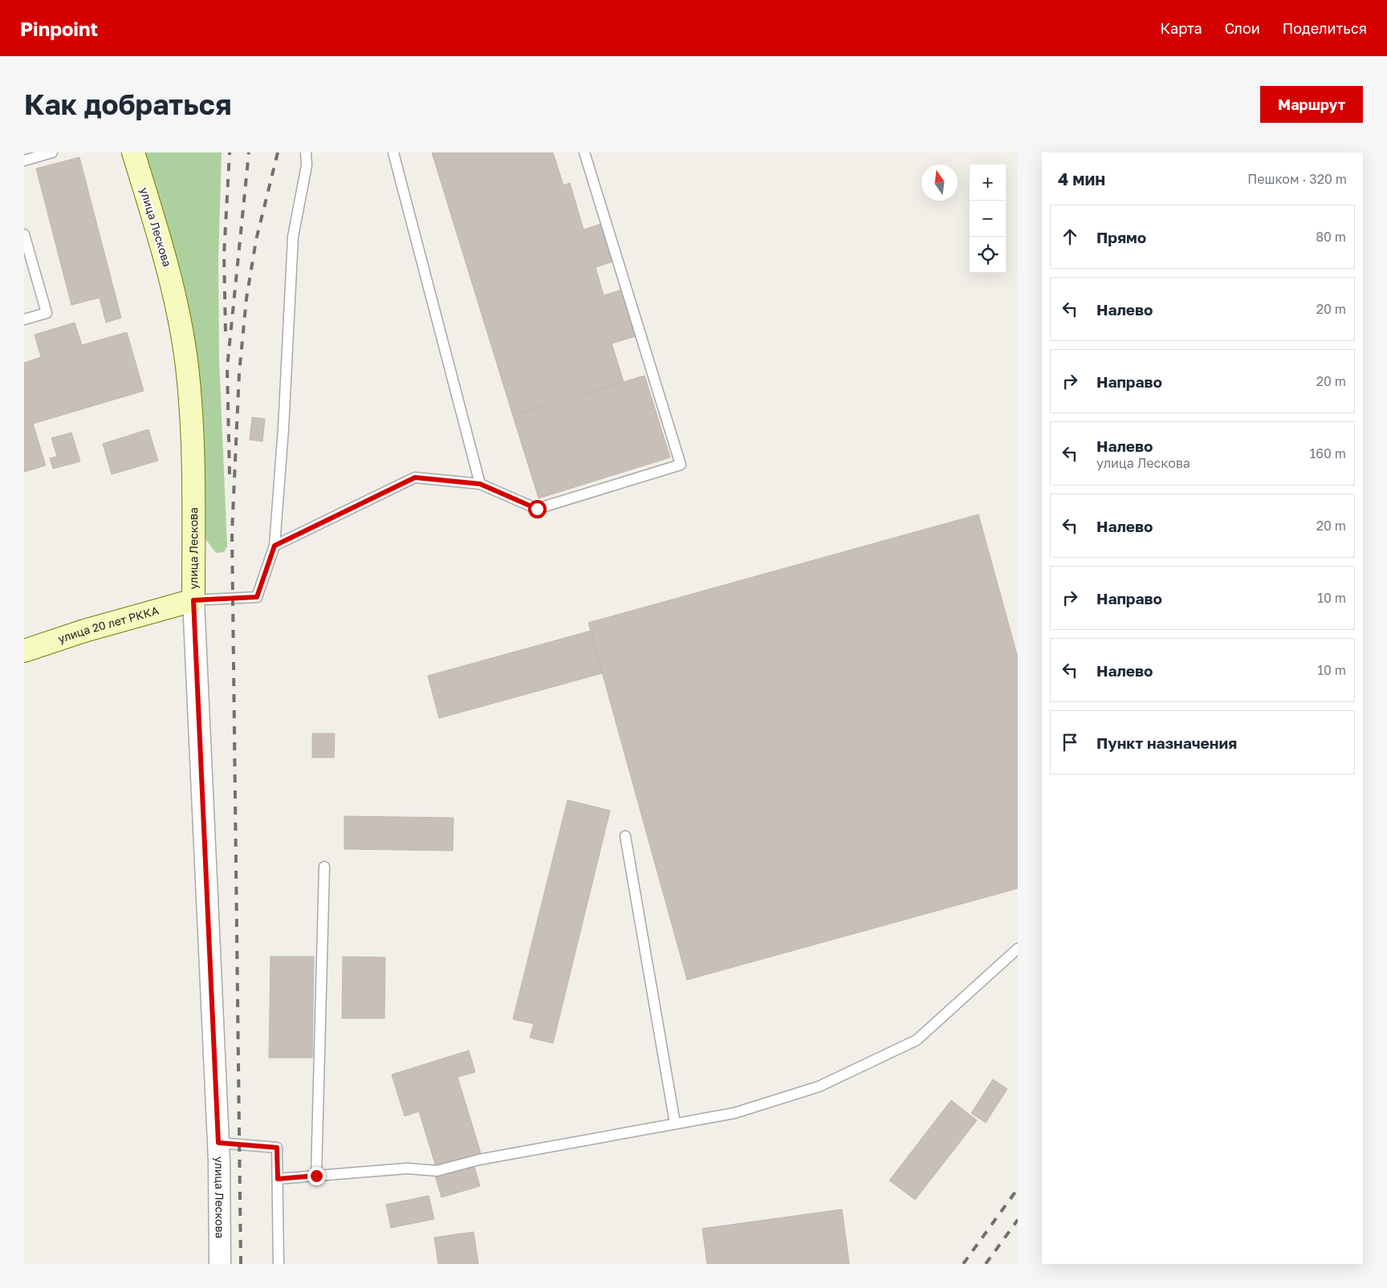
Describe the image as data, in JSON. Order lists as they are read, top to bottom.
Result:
{
  "streets": {
    "main road": ["улица Лескова", "улица 20 лет РККА"]
  },
  "crossings": [
    ["улица Лескова", "улица 20 лет РККА"]
  ],
  "north": "top",
  "page": {
    "header": "Pinpoint",
    "nav": ["Карта", "Слои", "Поделиться"],
    "buttons": "Маршрут",
    "title": "Как добраться",
    "heading": ["4 мин", "Пешком · 320 m"],
    "map_buttons": ["+", "−"],
    "list": [
      ["Прямо", "80 m"],
      ["Налево", "20 m"],
      ["Направо", "20 m"],
      ["Налево", "улица Лескова", "160 m"],
      ["Налево", "20 m"],
      ["Направо", "10 m"],
      ["Налево", "10 m"],
      "Пункт назначения"
    ]
  }
}
